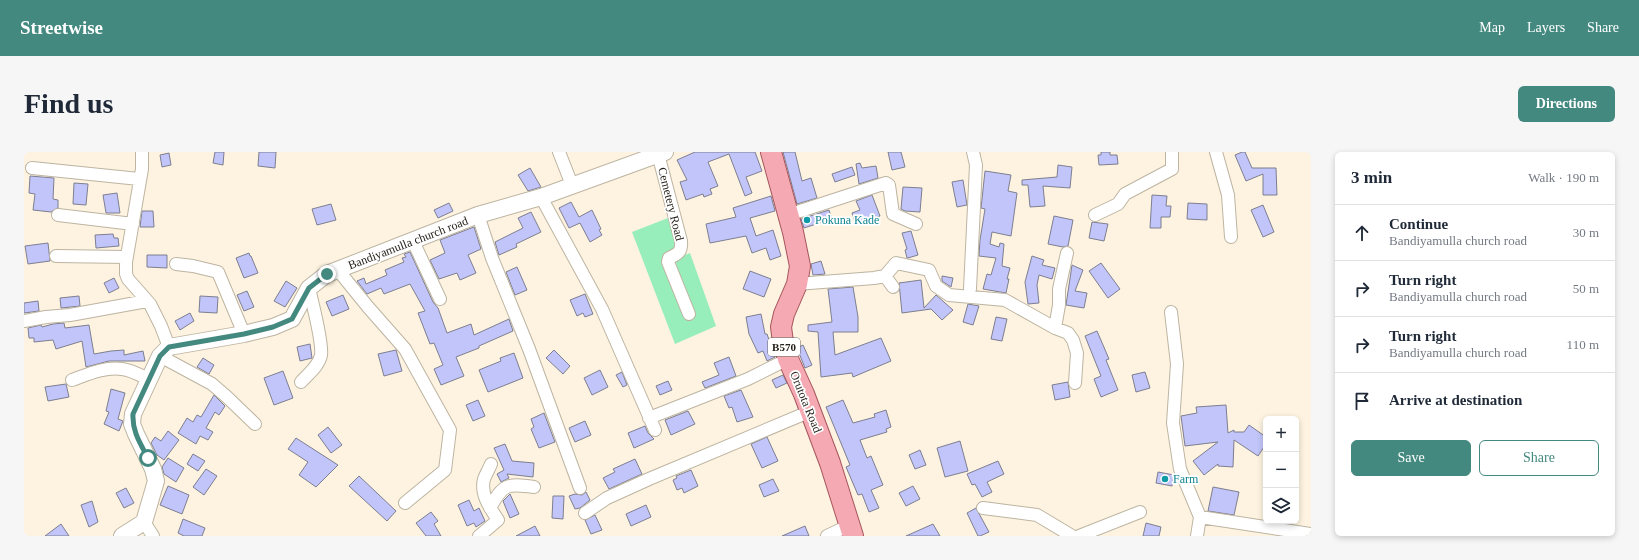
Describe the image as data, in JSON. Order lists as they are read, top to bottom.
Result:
{
  "streets": {
    "main road": ["B570", "Orutota Road"],
    "street": ["Cemetery Road", "Bandiyamulla church road"]
  },
  "crossings": [
    ["Cemetery Road", "Bandiyamulla church road"]
  ],
  "places": ["Pokuna Kade", "Farm"],
  "page": {
    "header": "Streetwise",
    "nav": ["Map", "Layers", "Share"],
    "buttons": [
      "Directions",
      ["Save", "Share"]
    ],
    "title": "Find us",
    "heading": ["3 min", "Walk · 190 m"],
    "list": [
      ["Continue", "Bandiyamulla church road", "30 m"],
      ["Turn right", "Bandiyamulla church road", "50 m"],
      ["Turn right", "Bandiyamulla church road", "110 m"],
      "Arrive at destination"
    ],
    "map_buttons": ["+", "−"]
  }
}
